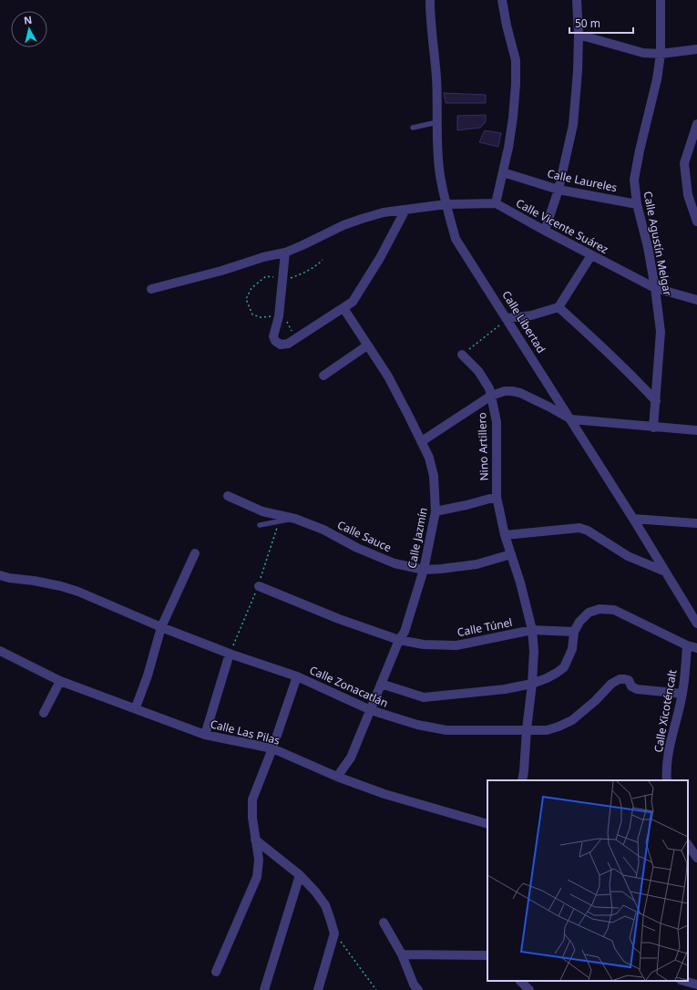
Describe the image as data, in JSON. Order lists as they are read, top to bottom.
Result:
{
  "streets": {
    "street": [
      "Calle Laureles",
      "Calle Vicente Suárez",
      "Calle Agustín Melgar",
      "Calle Libertad",
      "Nino Artillero",
      "Calle Sauce",
      "Calle Jazmín",
      "Calle Túnel",
      "Calle Zonacatlán",
      "Calle Xicoténcalt",
      "Calle Las Pilas"
    ]
  },
  "crossings": [
    ["Calle Laureles", "Calle Agustín Melgar"],
    ["Calle Vicente Suárez", "Calle Agustín Melgar"],
    ["Nino Artillero", "Calle Sauce"],
    ["Nino Artillero", "Calle Túnel"],
    ["Nino Artillero", "Calle Zonacatlán"],
    ["Calle Sauce", "Calle Jazmín"],
    ["Calle Jazmín", "Calle Túnel"],
    ["Calle Jazmín", "Calle Zonacatlán"],
    ["Calle Jazmín", "Calle Las Pilas"],
    ["Calle Zonacatlán", "Calle Xicoténcalt"]
  ],
  "scale_bar": "50 m",
  "north": "top"
}
